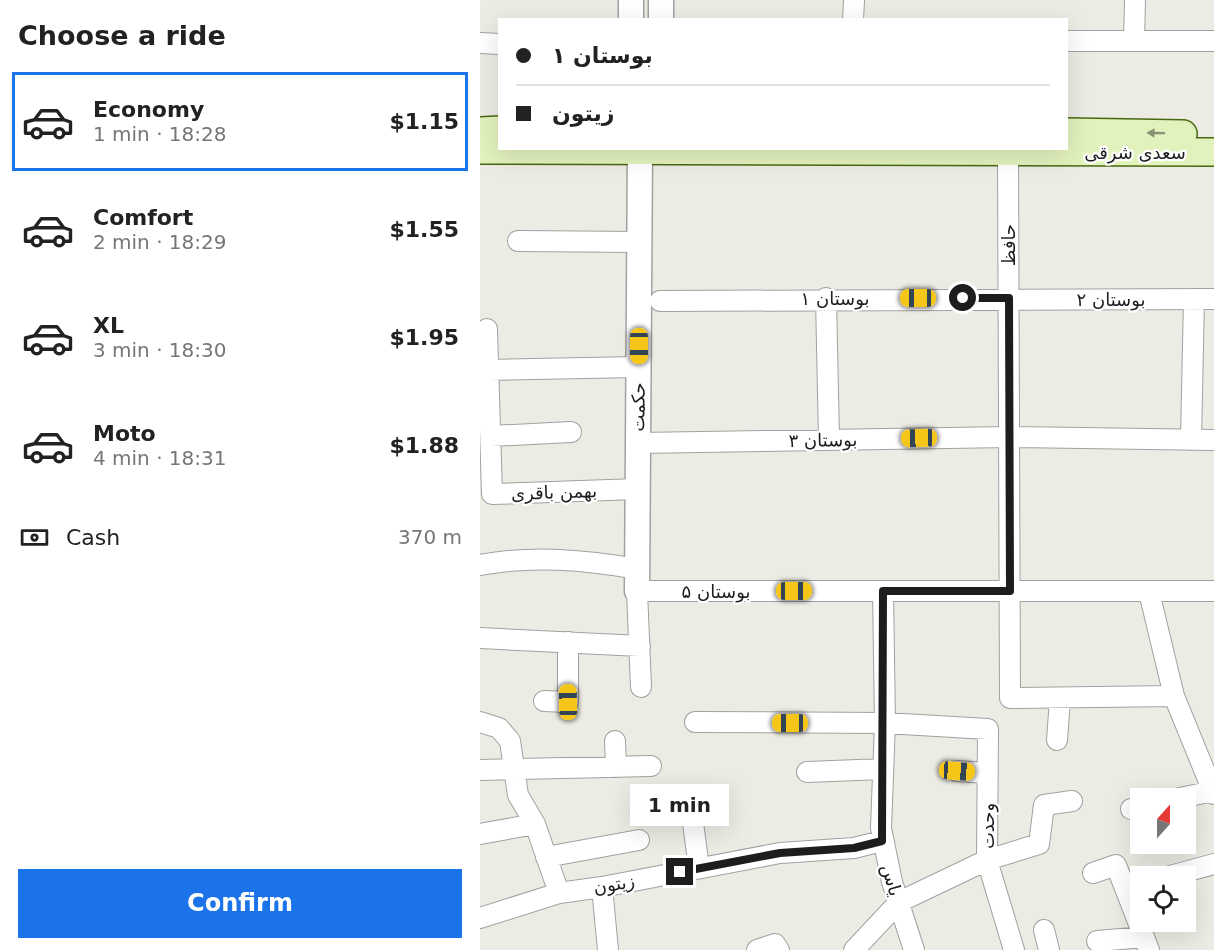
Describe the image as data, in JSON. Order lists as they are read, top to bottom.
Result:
{
  "streets": {
    "main road": ["سعدی شرقی"],
    "street": [
      "حافظ",
      "بوستان ۱",
      "بوستان ۲",
      "حکمت",
      "بوستان ۳",
      "بهمن باقری",
      "بوستان ۵",
      "وحدت",
      "یاس",
      "زیتون"
    ]
  },
  "crossings": [
    ["سعدی شرقی", "حافظ"],
    ["سعدی شرقی", "حکمت"],
    ["حافظ", "بوستان ۱"],
    ["حافظ", "بوستان ۲"],
    ["حافظ", "بوستان ۳"],
    ["حافظ", "بوستان ۵"],
    ["بوستان ۱", "بوستان ۲"],
    ["حکمت", "بوستان ۳"],
    ["حکمت", "بهمن باقری"],
    ["حکمت", "بوستان ۵"],
    ["بوستان ۵", "یاس"],
    ["وحدت", "یاس"],
    ["یاس", "زیتون"]
  ],
  "north": "top",
  "page": {
    "heading": "Choose a ride",
    "banner": ["بوستان ۱", "زیتون"],
    "list": [
      {
        "name": "Economy",
        "note": "1 min · 18:28",
        "value": "$1.15"
      },
      {
        "name": "Comfort",
        "note": "2 min · 18:29",
        "value": "$1.55"
      },
      {
        "name": "XL",
        "note": "3 min · 18:30",
        "value": "$1.95"
      },
      {
        "name": "Moto",
        "note": "4 min · 18:31",
        "value": "$1.88"
      }
    ],
    "pay": ["Cash", "370 m"],
    "bubble": "1 min",
    "buttons": "Confirm"
  }
}
